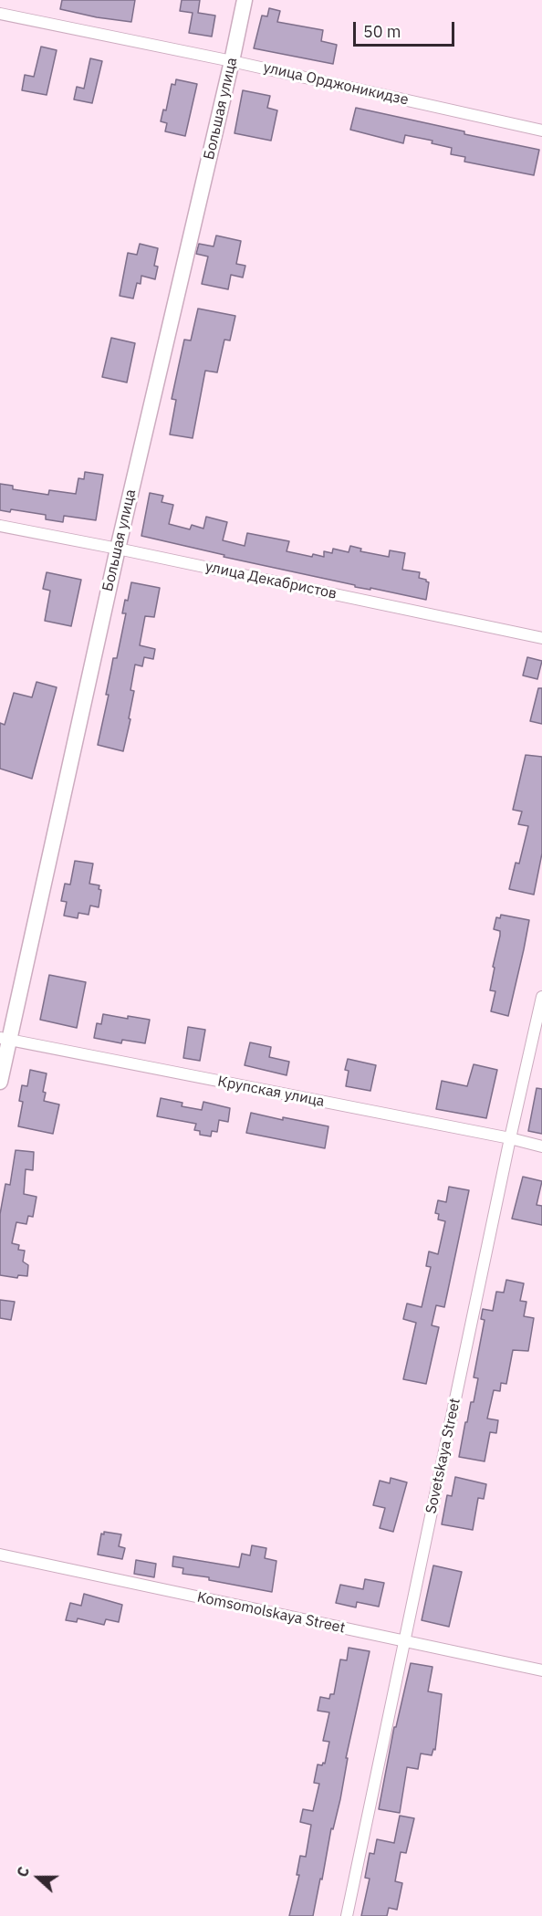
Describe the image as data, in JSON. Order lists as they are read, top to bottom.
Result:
{
  "streets": {
    "street": [
      "улица Орджоникидзе",
      "Большая улица",
      "улица Декабристов",
      "Крупская улица",
      "Sovetskaya Street",
      "Komsomolskaya Street"
    ]
  },
  "crossings": [
    ["улица Орджоникидзе", "Большая улица"],
    ["Большая улица", "улица Декабристов"],
    ["Большая улица", "Крупская улица"],
    ["Крупская улица", "Sovetskaya Street"],
    ["Sovetskaya Street", "Komsomolskaya Street"]
  ],
  "scale_bar": "50 m",
  "north": "left"
}
